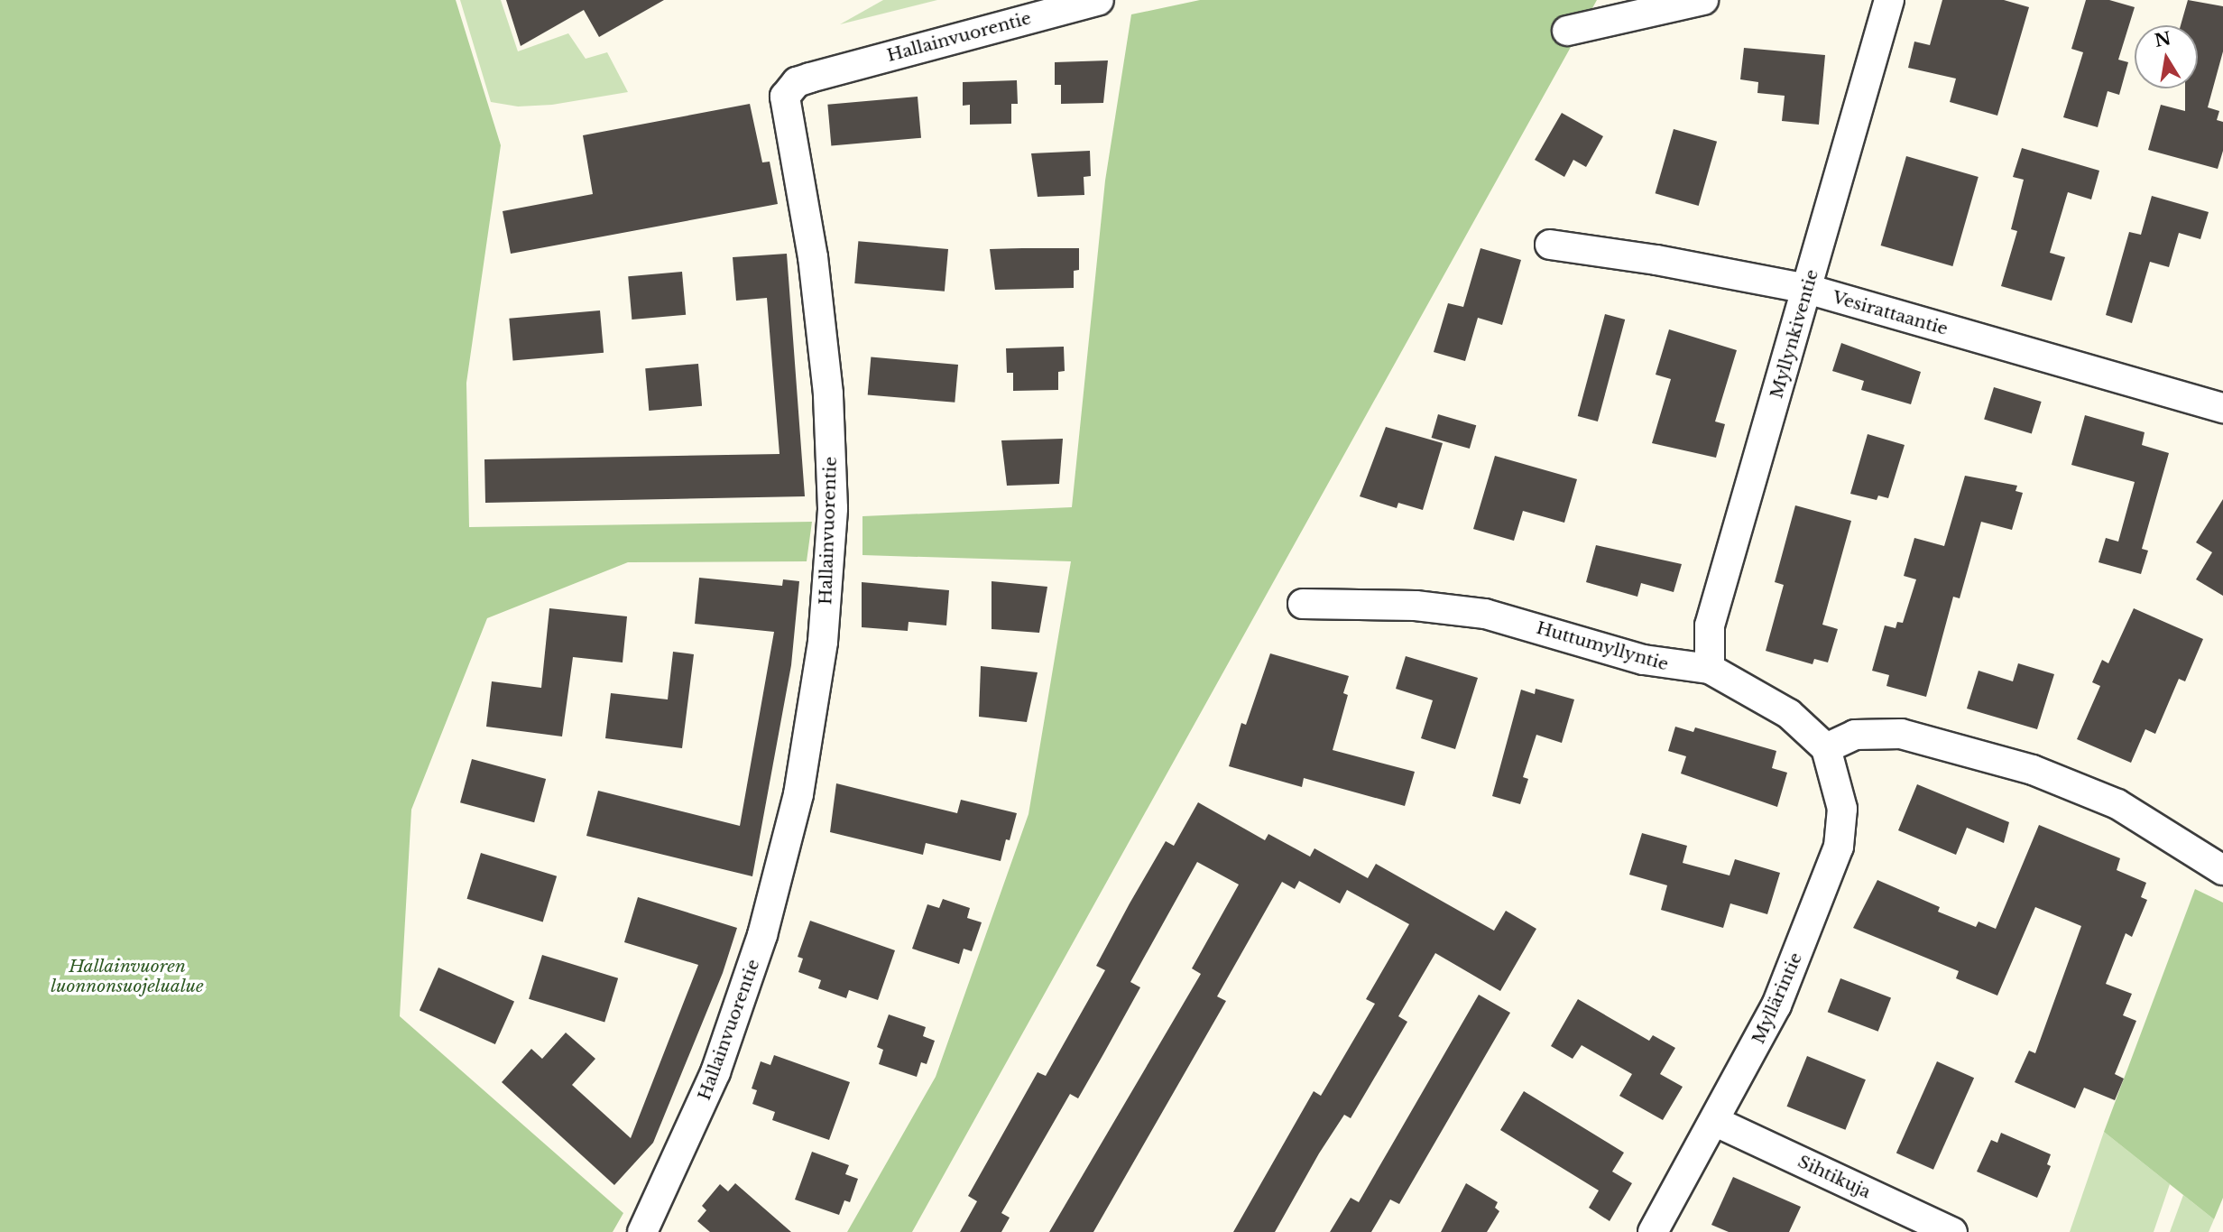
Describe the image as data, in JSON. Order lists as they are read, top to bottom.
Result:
{
  "streets": {
    "street": [
      "Hallainvuorentie",
      "Vesirattaantie",
      "Myllynkiventie",
      "Huttumyllyntie",
      "Myllärintie",
      "Sihtikuja"
    ]
  },
  "crossings": [
    ["Vesirattaantie", "Myllynkiventie"],
    ["Myllynkiventie", "Huttumyllyntie"],
    ["Huttumyllyntie", "Myllärintie"],
    ["Myllärintie", "Sihtikuja"]
  ],
  "parks": ["Hallainvuoren luonnonsuojelualue"],
  "north": "top"
}
